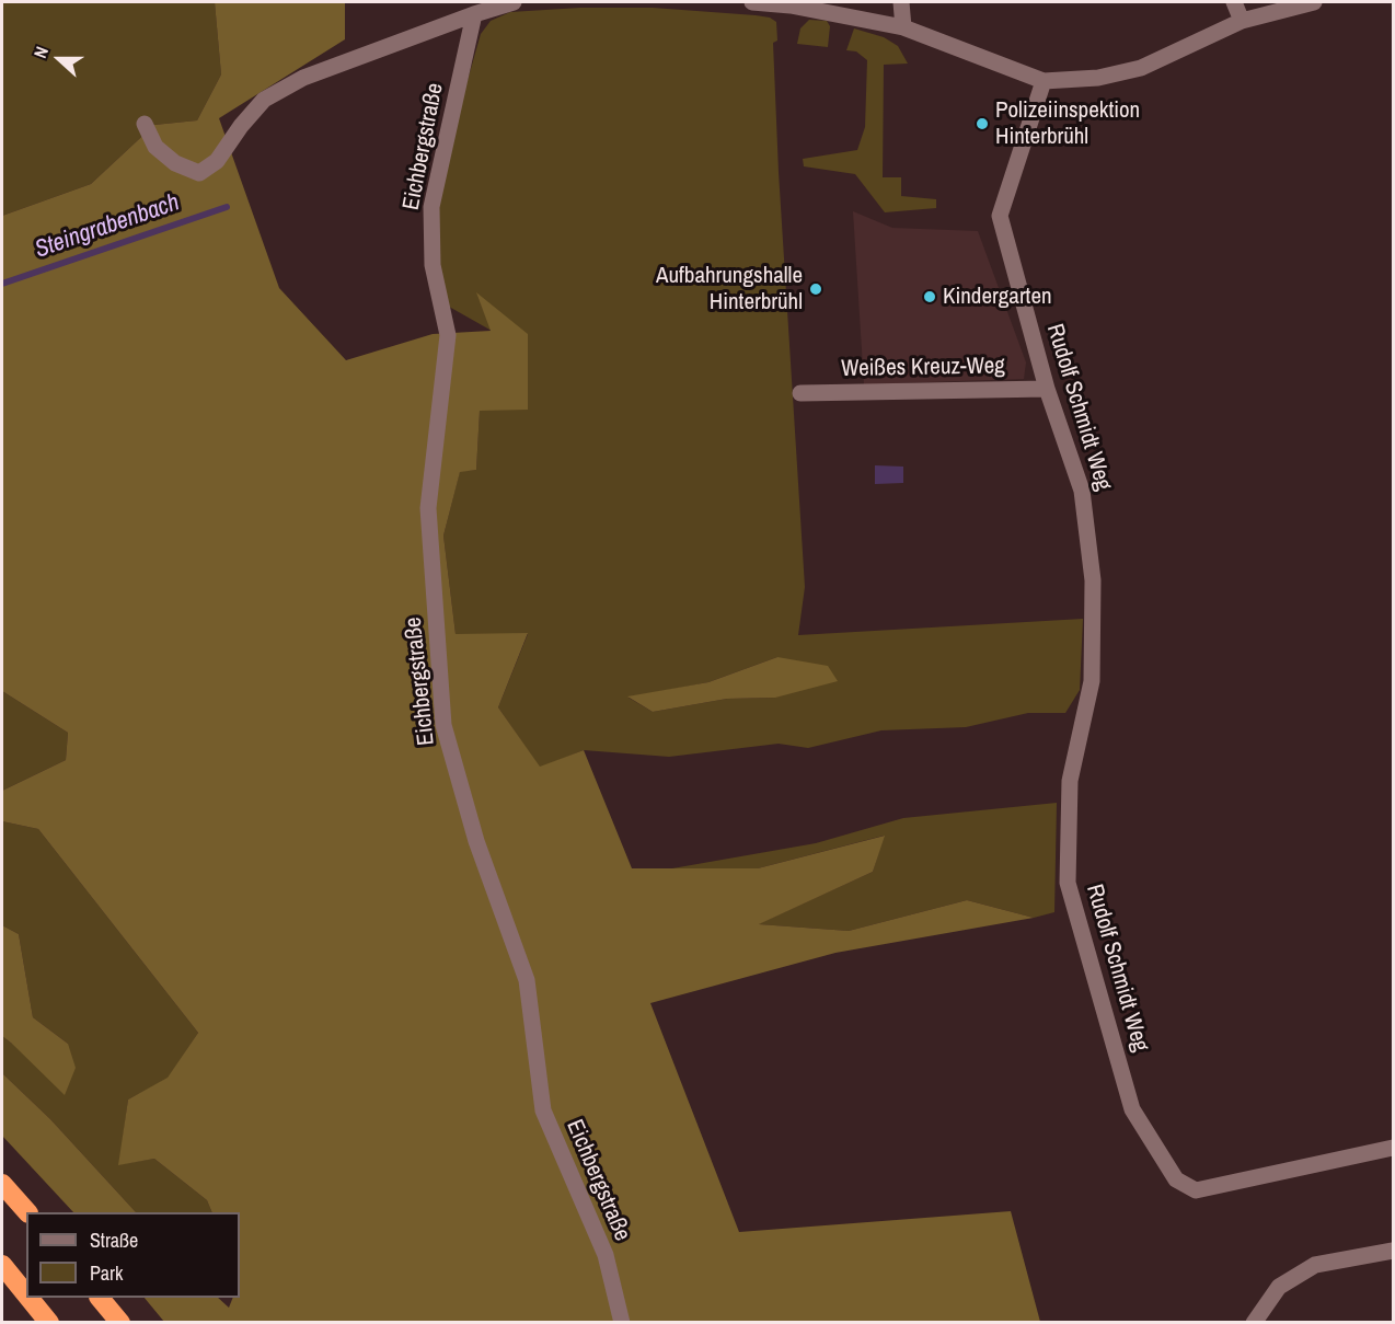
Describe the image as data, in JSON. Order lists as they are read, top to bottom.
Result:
{
  "streets": {
    "street": ["Eichbergstraße", "Weißes Kreuz-Weg", "Rudolf Schmidt Weg"]
  },
  "crossings": [
    ["Weißes Kreuz-Weg", "Rudolf Schmidt Weg"]
  ],
  "water": ["Steingrabenbach"],
  "places": ["Polizeiinspektion Hinterbrühl", "Aufbahrungshalle Hinterbrühl", "Kindergarten"],
  "legend": ["Straße", "Park"],
  "north": "left"
}
